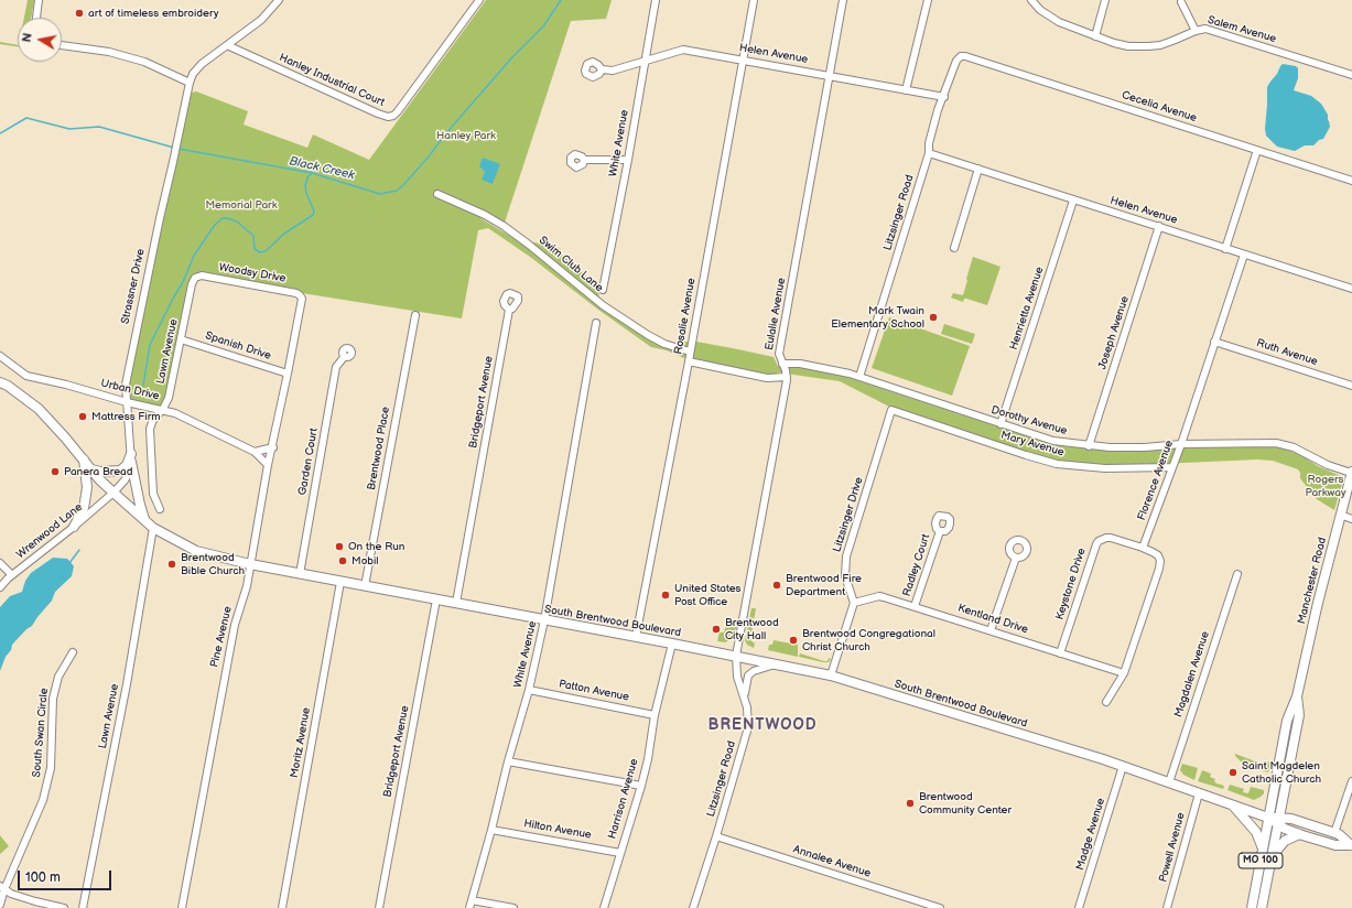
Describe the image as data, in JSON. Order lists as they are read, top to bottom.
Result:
{
  "streets": {
    "main road": ["Manchester Road", "South Brentwood Boulevard", "MO 100"],
    "street": [
      "Salem Avenue",
      "Helen Avenue",
      "Hanley Industrial Court",
      "Cecelia Avenue",
      "White Avenue",
      "Litzsinger Road",
      "Swim Club Lane",
      "Woodsy Drive",
      "Strassner Drive",
      "Henrietta Avenue",
      "Eulalie Avenue",
      "Rosalie Avenue",
      "Joseph Avenue",
      "Spanish Drive",
      "Lawn Avenue",
      "Ruth Avenue",
      "Urban Drive",
      "Bridgeport Avenue",
      "Dorothy Avenue",
      "Mary Avenue",
      "Brentwood Place",
      "Garden Court",
      "Florence Avenue",
      "Litzsinger Drive",
      "Wrenwood Lane",
      "Radley Court",
      "Keystone Drive",
      "Kentland Drive",
      "Pine Avenue",
      "Magdalen Avenue",
      "Patton Avenue",
      "South Swan Circle",
      "Moritz Avenue",
      "Harrison Avenue",
      "Hilton Avenue",
      "Madge Avenue",
      "Powell Avenue",
      "Annalee Avenue"
    ]
  },
  "crossings": [
    ["Helen Avenue", "White Avenue"],
    ["Helen Avenue", "Litzsinger Road"],
    ["Helen Avenue", "Henrietta Avenue"],
    ["Helen Avenue", "Eulalie Avenue"],
    ["Helen Avenue", "Rosalie Avenue"],
    ["Helen Avenue", "Joseph Avenue"],
    ["Helen Avenue", "Florence Avenue"],
    ["Cecelia Avenue", "Litzsinger Road"],
    ["White Avenue", "South Brentwood Boulevard"],
    ["White Avenue", "Patton Avenue"],
    ["White Avenue", "Hilton Avenue"],
    ["Litzsinger Road", "Eulalie Avenue"],
    ["Litzsinger Road", "Dorothy Avenue"],
    ["Litzsinger Road", "South Brentwood Boulevard"],
    ["Litzsinger Road", "Annalee Avenue"],
    ["Swim Club Lane", "Rosalie Avenue"],
    ["Woodsy Drive", "Lawn Avenue"],
    ["Woodsy Drive", "Pine Avenue"],
    ["Strassner Drive", "Urban Drive"],
    ["Strassner Drive", "Wrenwood Lane"],
    ["Strassner Drive", "South Brentwood Boulevard"],
    ["Henrietta Avenue", "Dorothy Avenue"],
    ["Eulalie Avenue", "Dorothy Avenue"],
    ["Eulalie Avenue", "South Brentwood Boulevard"],
    ["Rosalie Avenue", "South Brentwood Boulevard"],
    ["Joseph Avenue", "Dorothy Avenue"],
    ["Spanish Drive", "Lawn Avenue"],
    ["Spanish Drive", "Pine Avenue"],
    ["Lawn Avenue", "Urban Drive"],
    ["Lawn Avenue", "South Brentwood Boulevard"],
    ["Ruth Avenue", "Florence Avenue"],
    ["Urban Drive", "Pine Avenue"],
    ["Bridgeport Avenue", "South Brentwood Boulevard"],
    ["Dorothy Avenue", "Florence Avenue"],
    ["Dorothy Avenue", "Manchester Road"],
    ["Mary Avenue", "Florence Avenue"],
    ["Mary Avenue", "Litzsinger Drive"],
    ["Brentwood Place", "South Brentwood Boulevard"],
    ["Garden Court", "South Brentwood Boulevard"],
    ["Florence Avenue", "Keystone Drive"],
    ["Litzsinger Drive", "Kentland Drive"],
    ["Wrenwood Lane", "South Brentwood Boulevard"],
    ["Radley Court", "Kentland Drive"],
    ["Manchester Road", "South Brentwood Boulevard"],
    ["Keystone Drive", "Kentland Drive"],
    ["South Brentwood Boulevard", "Pine Avenue"],
    ["South Brentwood Boulevard", "Magdalen Avenue"],
    ["South Brentwood Boulevard", "Moritz Avenue"],
    ["South Brentwood Boulevard", "Harrison Avenue"],
    ["South Brentwood Boulevard", "Madge Avenue"],
    ["South Brentwood Boulevard", "Powell Avenue"],
    ["Patton Avenue", "Harrison Avenue"],
    ["Harrison Avenue", "Hilton Avenue"]
  ],
  "districts": ["BRENTWOOD"],
  "water": ["Black Creek"],
  "parks": ["Hanley Park", "Memorial Park", "Rogers Parkway"],
  "places": [
    "art of timeless embroidery",
    "Mark Twain Elementary School",
    "Mattress Firm",
    "Panera Bread",
    "On the Run",
    "Mobil",
    "Brentwood Bible Church",
    "Brentwood Fire Department",
    "United States Post Office",
    "Brentwood City Hall",
    "Brentwood Congregational Christ Church",
    "Saint Magdelen Catholic Church",
    "Brentwood Community Center"
  ],
  "scale_bar": "100 m",
  "north": "left"
}
